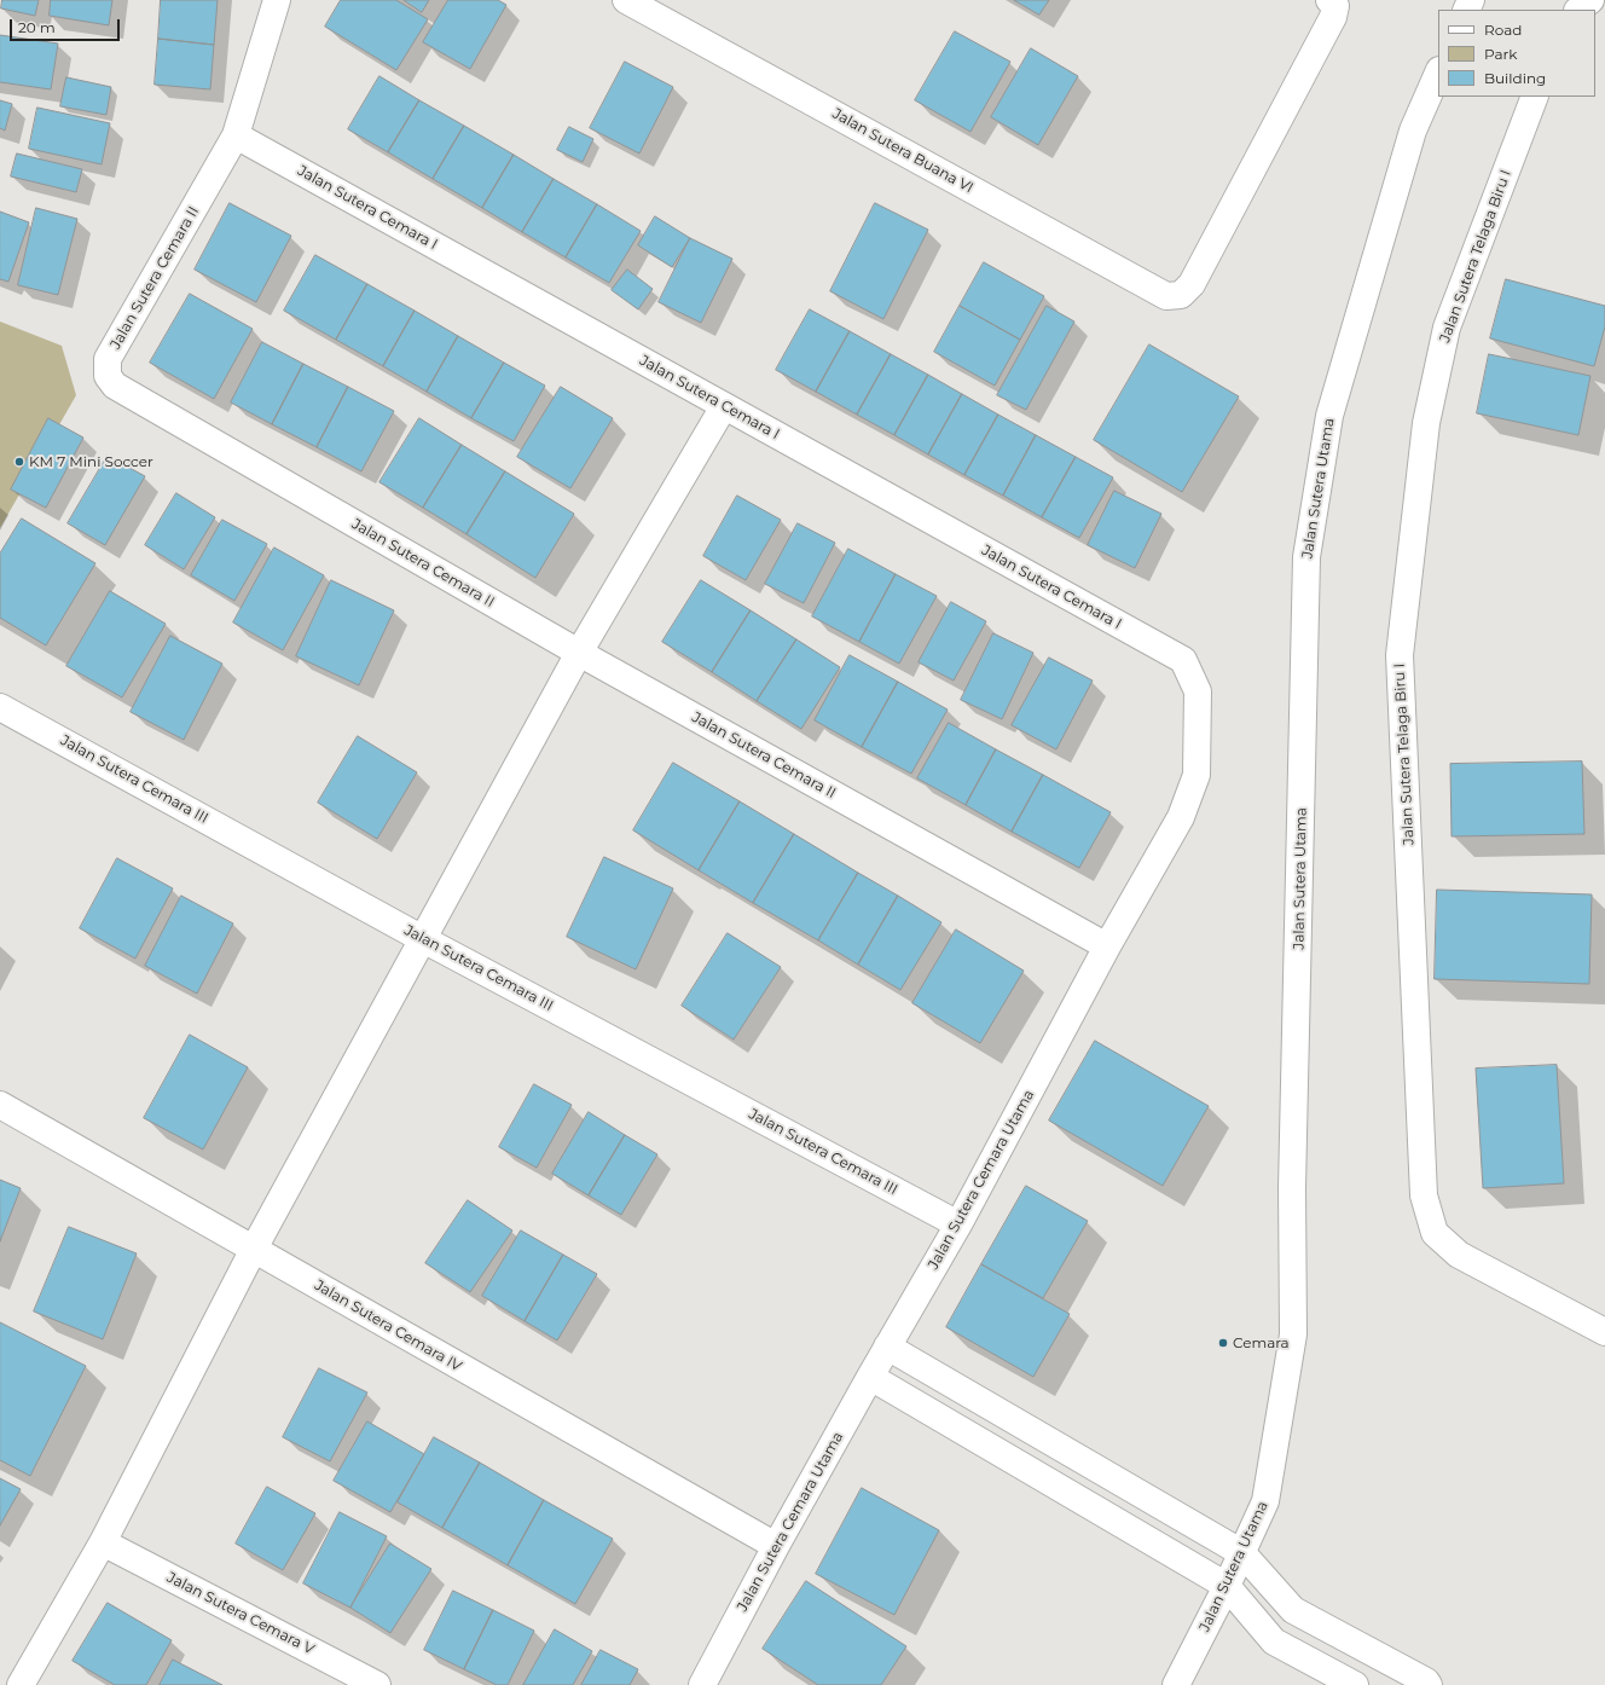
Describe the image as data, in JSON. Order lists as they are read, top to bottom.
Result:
{
  "streets": {
    "street": [
      "Jalan Sutera Buana VI",
      "Jalan Sutera Cemara I",
      "Jalan Sutera Telaga Biru I",
      "Jalan Sutera Cemara II",
      "Jalan Sutera Utama",
      "Jalan Sutera Cemara III",
      "Jalan Sutera Cemara Utama",
      "Jalan Sutera Cemara IV",
      "Jalan Sutera Cemara V"
    ]
  },
  "crossings": [
    ["Jalan Sutera Cemara I", "Jalan Sutera Cemara II"],
    ["Jalan Sutera Cemara I", "Jalan Sutera Cemara Utama"],
    ["Jalan Sutera Cemara II", "Jalan Sutera Cemara Utama"],
    ["Jalan Sutera Cemara III", "Jalan Sutera Cemara Utama"],
    ["Jalan Sutera Cemara Utama", "Jalan Sutera Cemara IV"]
  ],
  "places": ["KM 7 Mini Soccer", "Cemara"],
  "legend": ["Road", "Park", "Building"],
  "scale_bar": "20 m"
}
